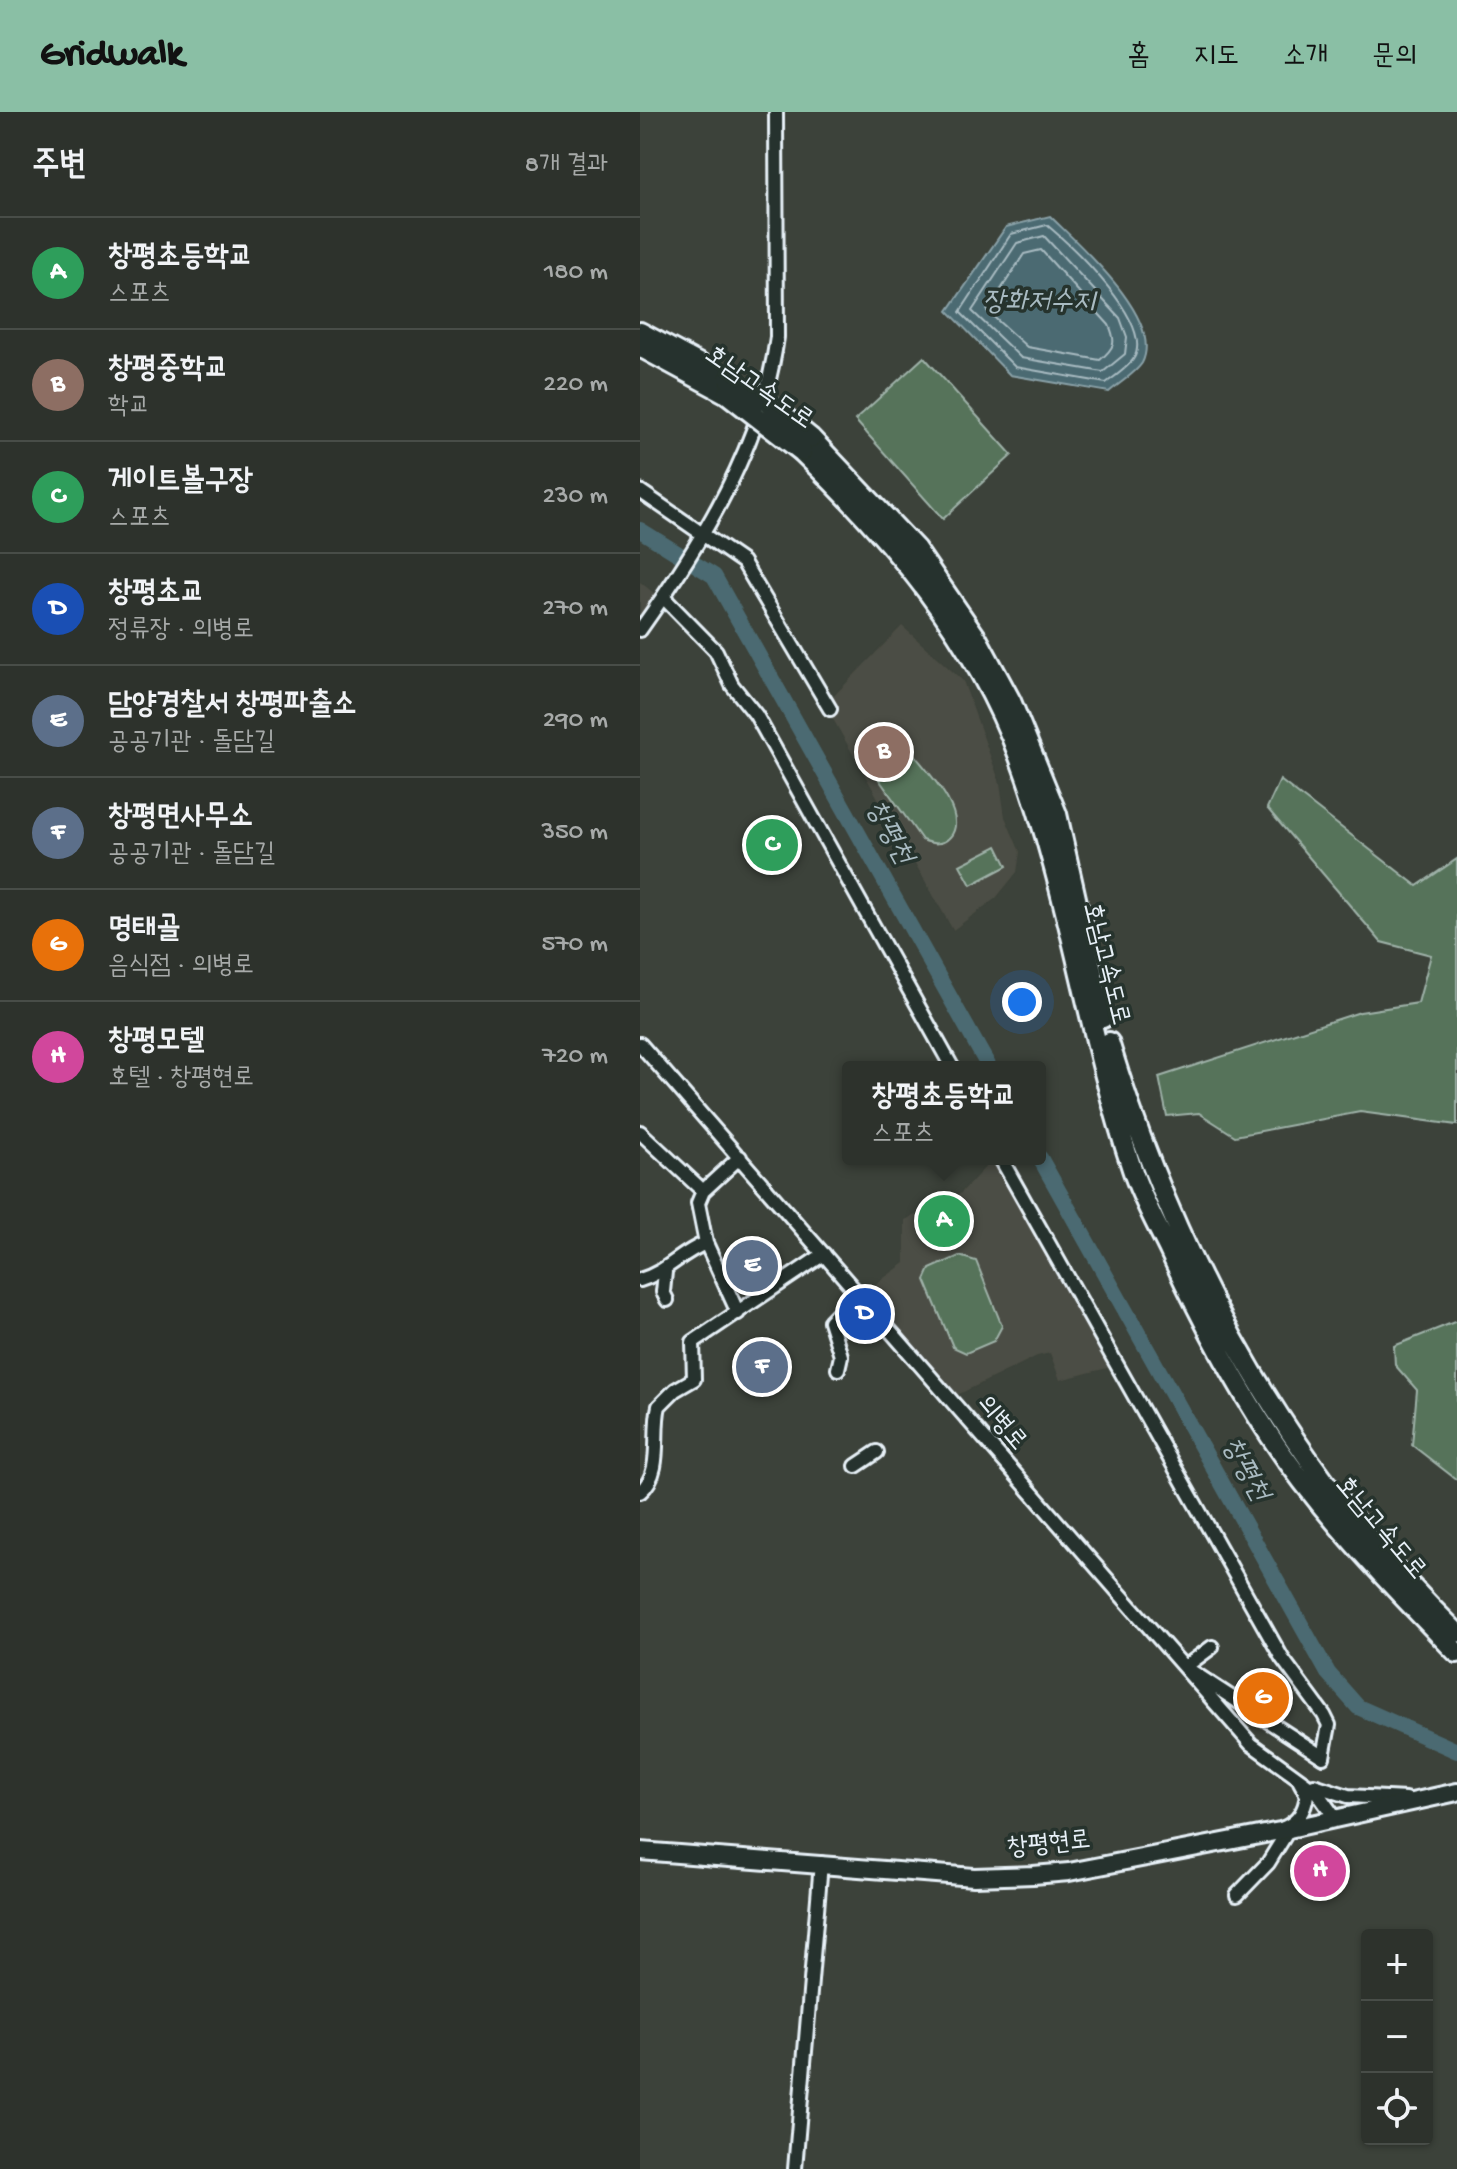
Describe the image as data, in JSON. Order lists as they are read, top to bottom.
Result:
{
  "streets": {
    "highway": ["호남고속도로"],
    "main road": ["창평현로"],
    "street": ["의병로"]
  },
  "crossings": [
    ["의병로", "창평현로"]
  ],
  "water": ["장화저수지", "창평천"],
  "page": {
    "header": "Gridwalk",
    "nav": [
      "홈",
      "지도",
      "소개",
      "문의"
    ],
    "heading": ["주변", "8개 결과"],
    "list": [
      {
        "mark": "A",
        "name": "창평초등학교",
        "note": "스포츠",
        "value": "180 m"
      },
      {
        "mark": "B",
        "name": "창평중학교",
        "note": "학교",
        "value": "220 m"
      },
      {
        "mark": "C",
        "name": "게이트볼구장",
        "note": "스포츠",
        "value": "230 m"
      },
      {
        "mark": "D",
        "name": "창평초교",
        "note": "정류장 · 의병로",
        "value": "270 m"
      },
      {
        "mark": "E",
        "name": "담양경찰서 창평파출소",
        "note": "공공기관 · 돌담길",
        "value": "290 m"
      },
      {
        "mark": "F",
        "name": "창평면사무소",
        "note": "공공기관 · 돌담길",
        "value": "350 m"
      },
      {
        "mark": "G",
        "name": "명태골",
        "note": "음식점 · 의병로",
        "value": "570 m"
      },
      {
        "mark": "H",
        "name": "창평모텔",
        "note": "호텔 · 창평현로",
        "value": "720 m"
      }
    ],
    "pins": [
      "B",
      "C",
      "A",
      "E",
      "D",
      "F",
      "G",
      "H"
    ],
    "popup": ["창평초등학교", "스포츠"],
    "map_buttons": ["+", "−"]
  }
}
